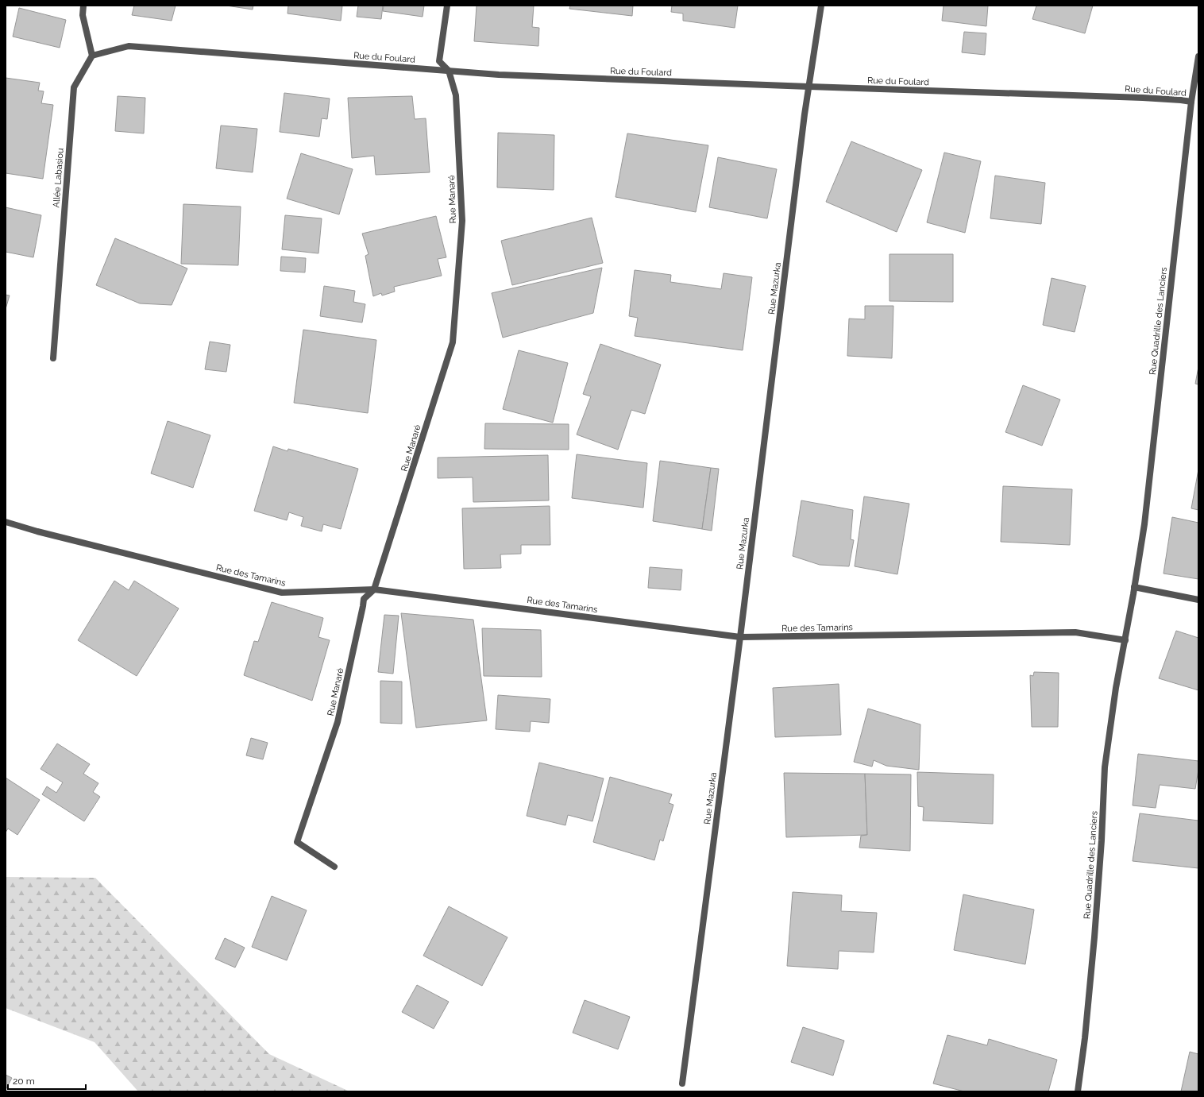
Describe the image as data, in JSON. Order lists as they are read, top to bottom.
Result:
{
  "streets": {
    "street": [
      "Rue du Foulard",
      "Allée Labasiou",
      "Rue Manaré",
      "Rue Mazurka",
      "Rue Quadrille des Lanciers",
      "Rue des Tamarins"
    ]
  },
  "crossings": [
    ["Rue du Foulard", "Allée Labasiou"],
    ["Rue du Foulard", "Rue Manaré"],
    ["Rue du Foulard", "Rue Mazurka"],
    ["Rue du Foulard", "Rue Quadrille des Lanciers"],
    ["Rue Manaré", "Rue des Tamarins"],
    ["Rue Mazurka", "Rue des Tamarins"],
    ["Rue Quadrille des Lanciers", "Rue des Tamarins"]
  ],
  "scale_bar": "20 m"
}
